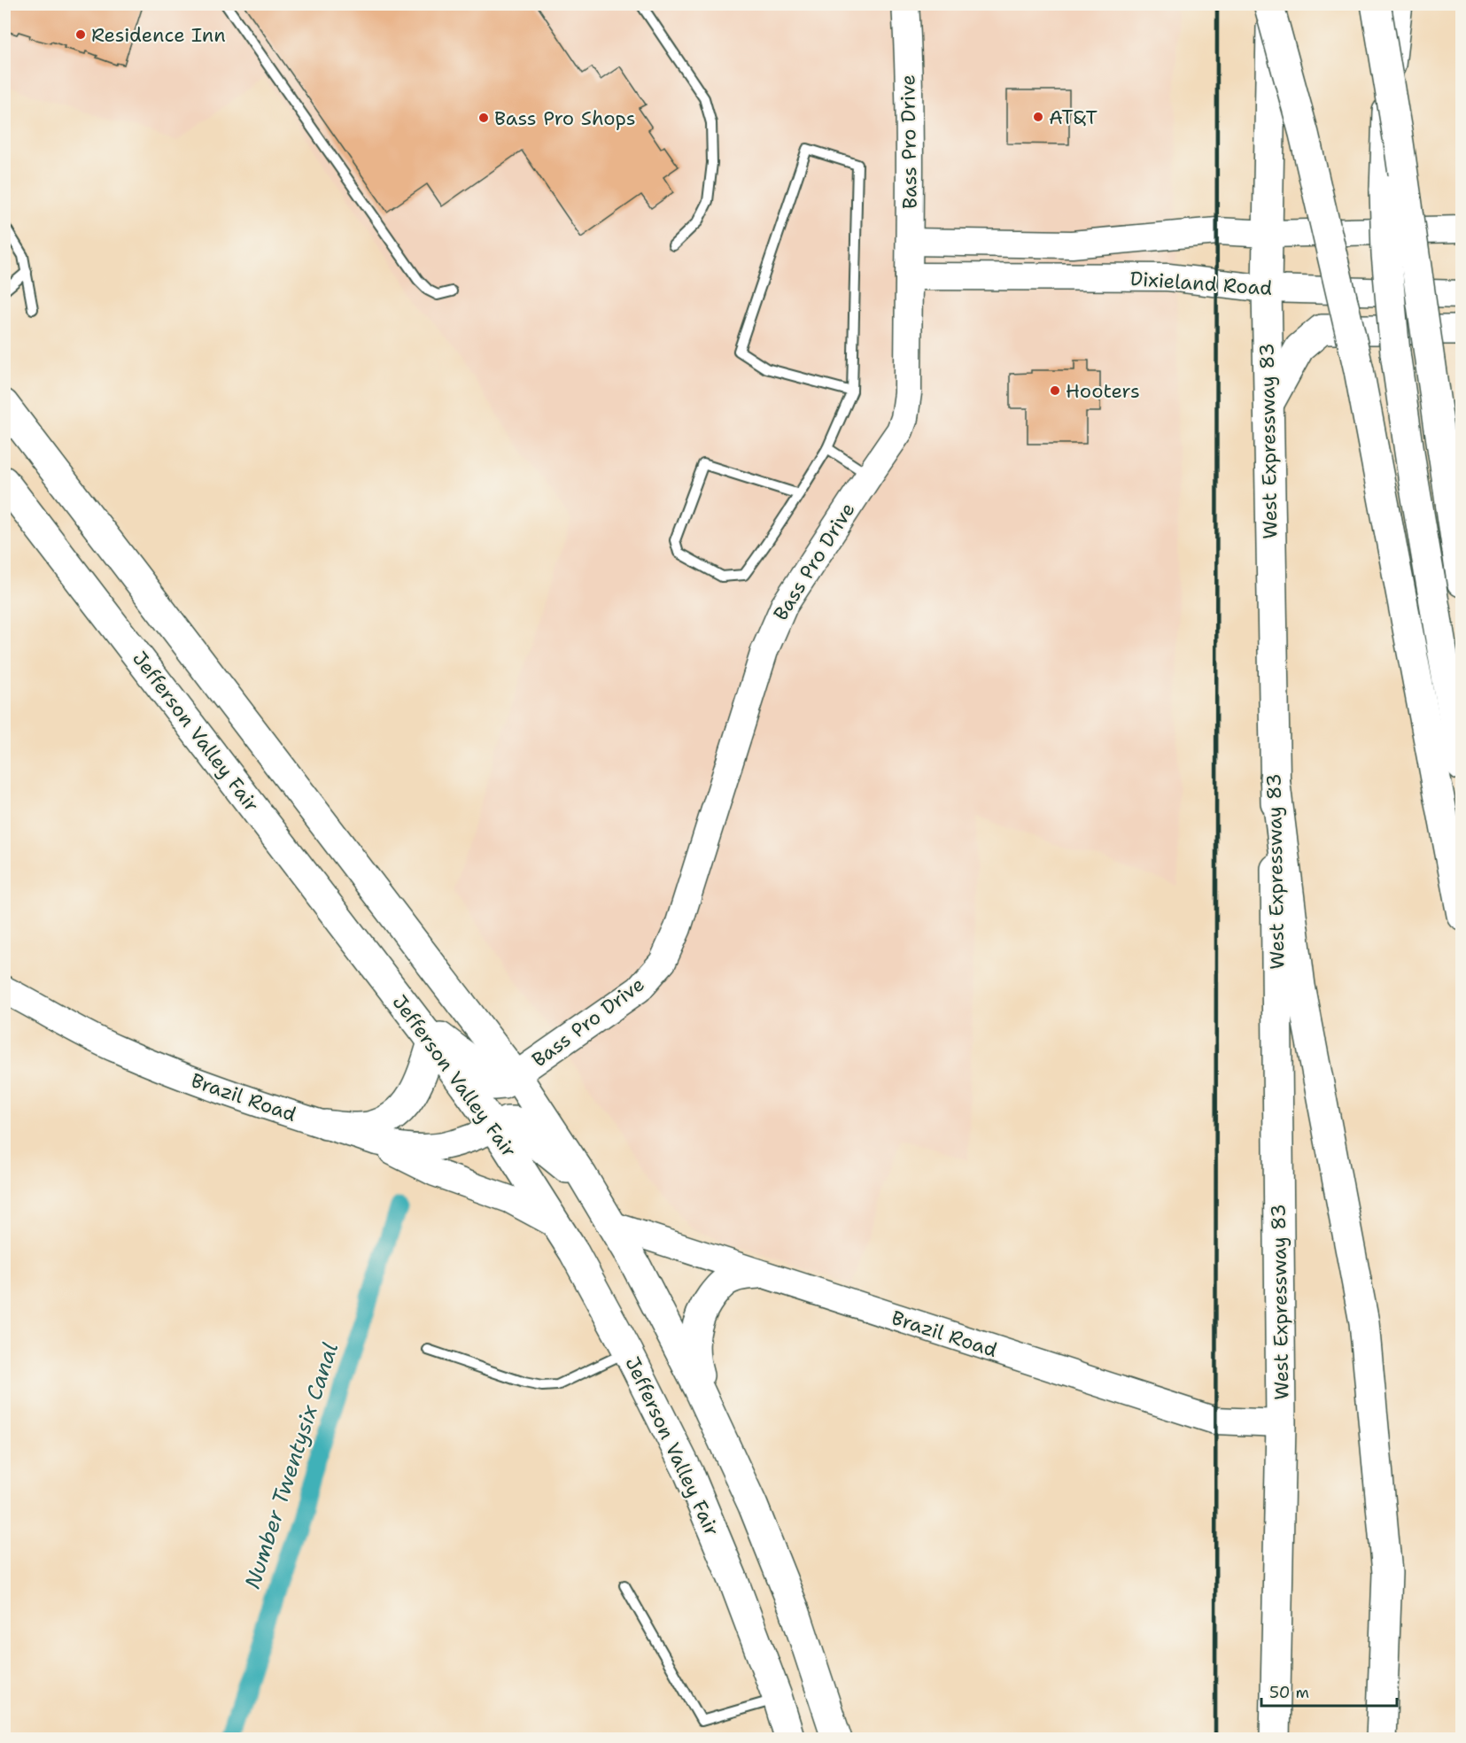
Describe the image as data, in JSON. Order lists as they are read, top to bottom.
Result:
{
  "streets": {
    "main road": ["West Expressway 83", "Jefferson Valley Fair"],
    "street": ["Bass Pro Drive", "Dixieland Road", "Brazil Road"]
  },
  "crossings": [
    ["Bass Pro Drive", "Dixieland Road"],
    ["Dixieland Road", "West Expressway 83"],
    ["West Expressway 83", "Brazil Road"],
    ["Jefferson Valley Fair", "Brazil Road"]
  ],
  "water": ["Number Twentysix Canal"],
  "places": [
    "Residence Inn",
    "AT&T",
    "Bass Pro Shops",
    "Hooters"
  ],
  "scale_bar": "50 m"
}
